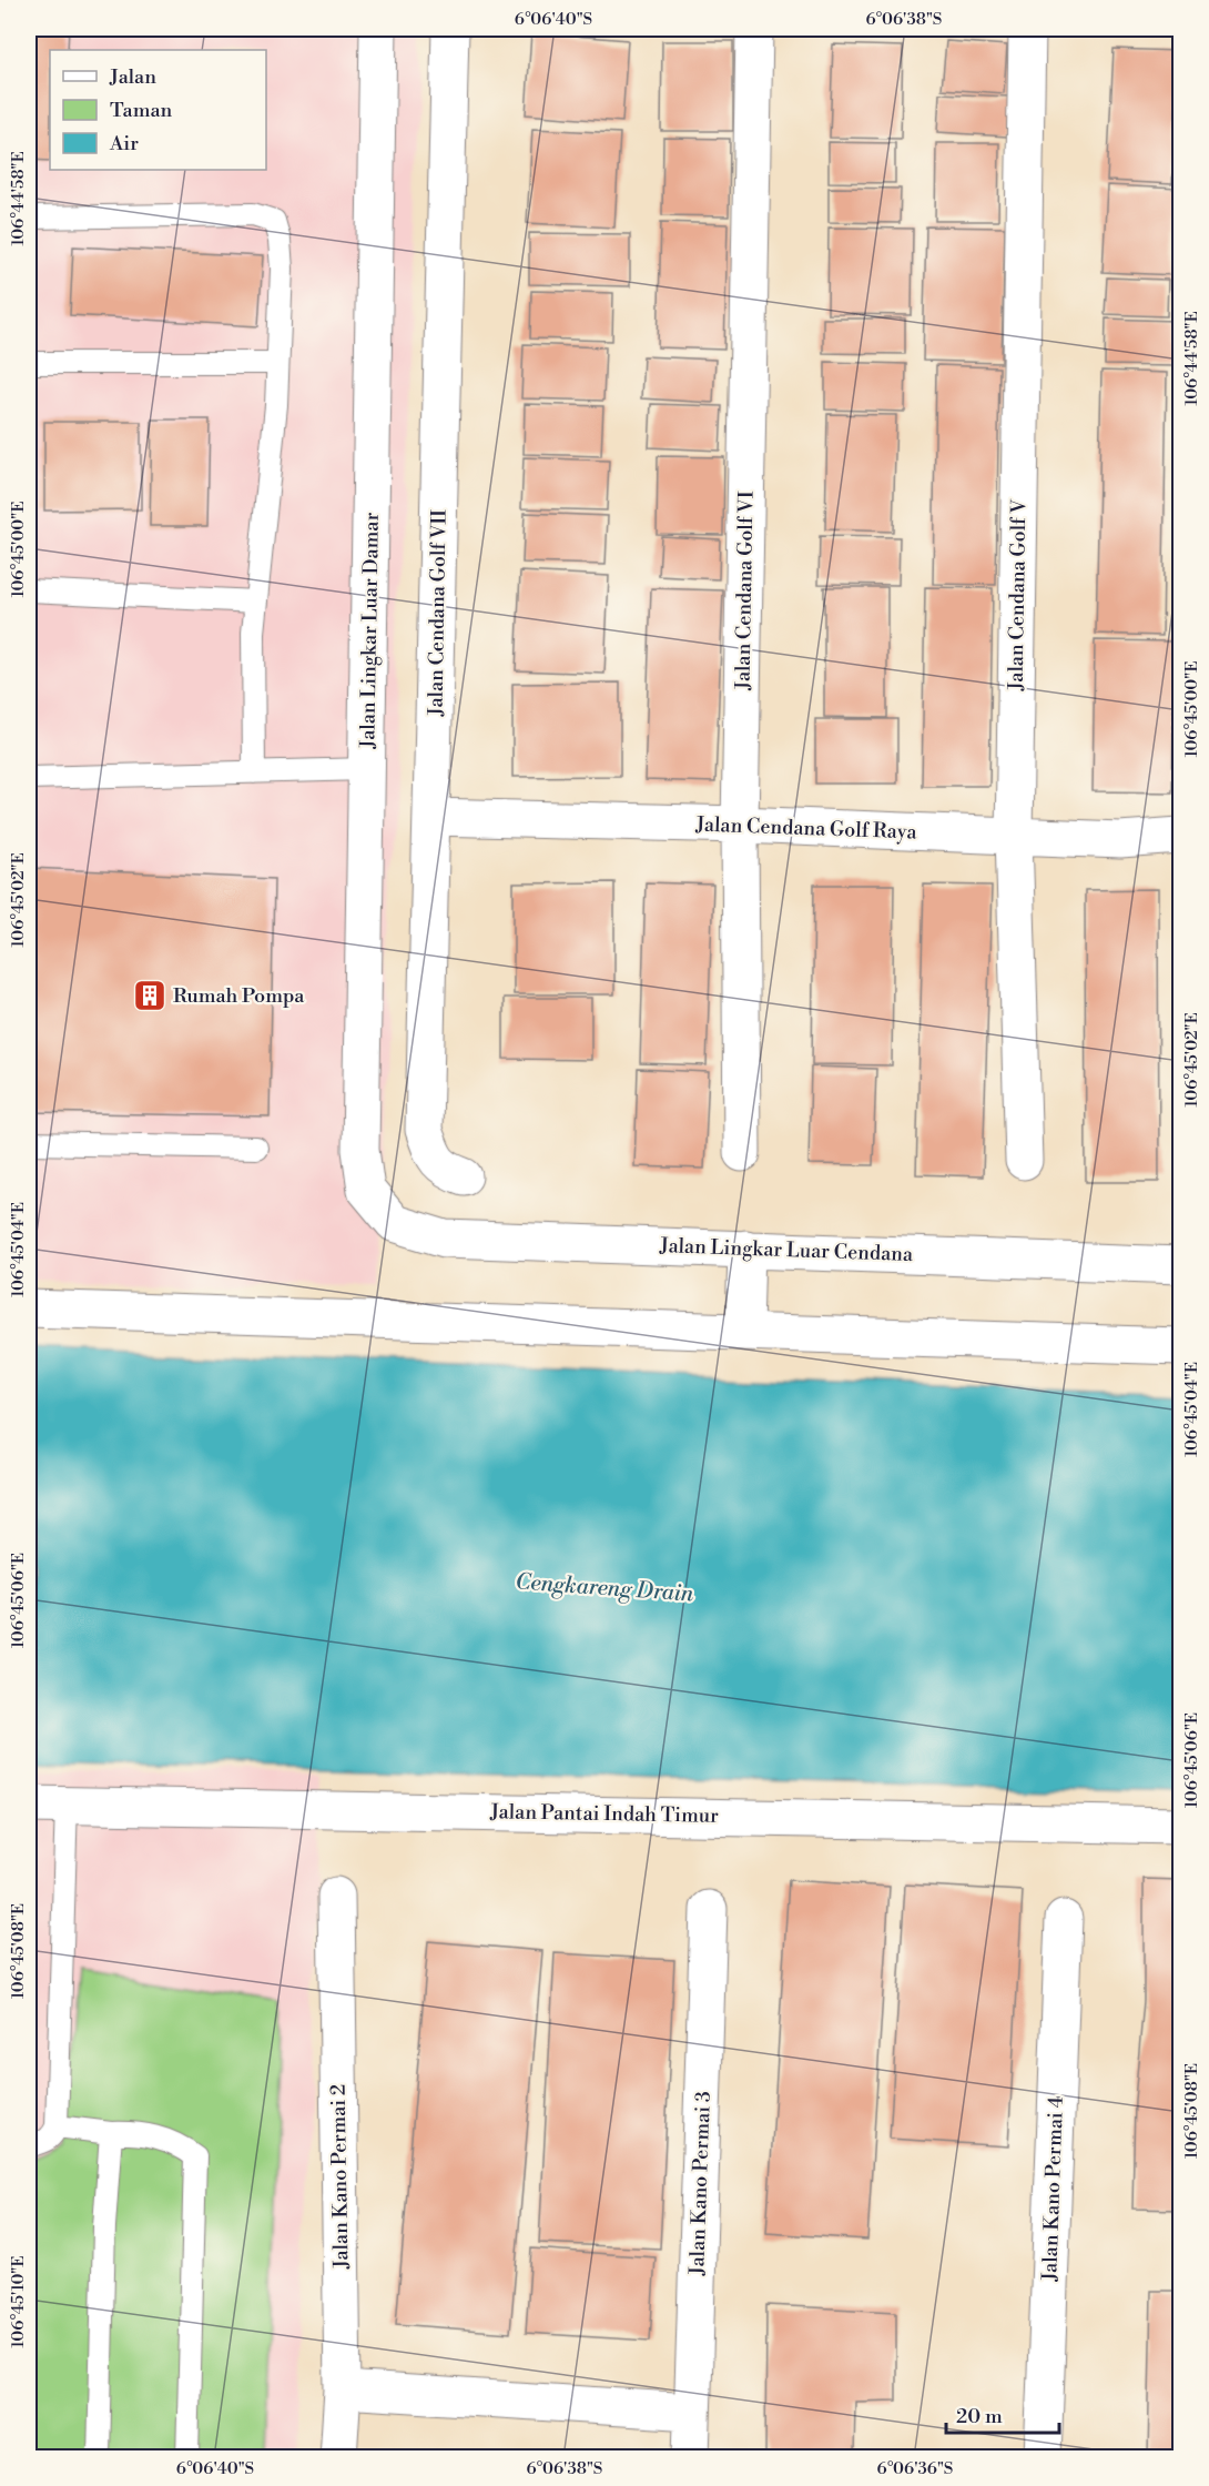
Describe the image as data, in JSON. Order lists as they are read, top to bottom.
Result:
{
  "streets": {
    "street": [
      "Jalan Cendana Golf VI",
      "Jalan Cendana Golf V",
      "Jalan Cendana Golf VII",
      "Jalan Lingkar Luar Damar",
      "Jalan Cendana Golf Raya",
      "Jalan Lingkar Luar Cendana",
      "Jalan Pantai Indah Timur",
      "Jalan Kano Permai 2",
      "Jalan Kano Permai 3",
      "Jalan Kano Permai 4"
    ]
  },
  "crossings": [
    ["Jalan Cendana Golf VI", "Jalan Cendana Golf Raya"],
    ["Jalan Cendana Golf V", "Jalan Cendana Golf Raya"],
    ["Jalan Cendana Golf VII", "Jalan Cendana Golf Raya"],
    ["Jalan Lingkar Luar Damar", "Jalan Lingkar Luar Cendana"]
  ],
  "water": ["Cengkareng Drain"],
  "places": {
    "building": ["Rumah Pompa"]
  },
  "legend": ["Jalan", "Taman", "Air"],
  "scale_bar": "20 m",
  "coordinates": [
    "6°06'40\"S",
    "6°06'38\"S",
    "106°44'58\"E",
    "106°45'00\"E",
    "106°45'02\"E",
    "106°45'04\"E",
    "106°45'06\"E",
    "106°45'08\"E",
    "106°45'10\"E",
    "6°06'36\"S"
  ]
}
